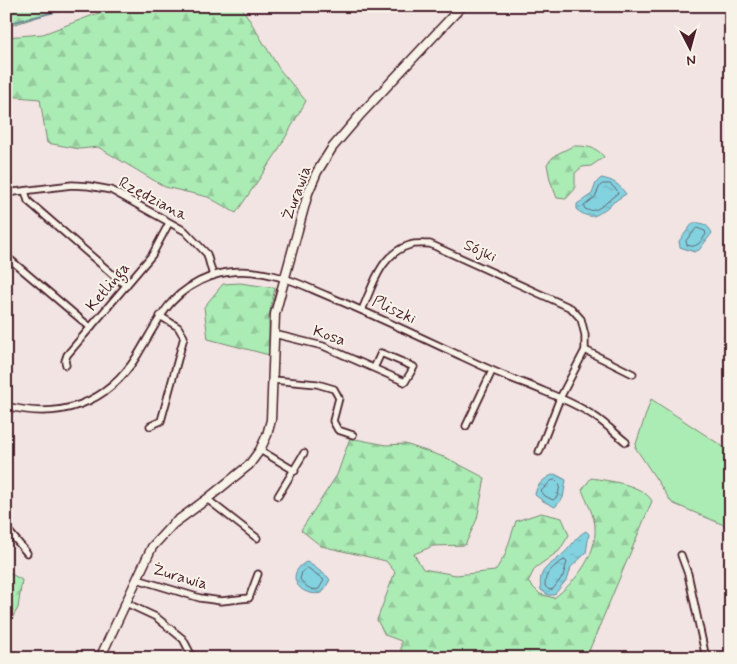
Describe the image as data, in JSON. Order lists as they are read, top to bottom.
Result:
{
  "streets": {
    "street": [
      "Żurawia",
      "Rzędziana",
      "Sójki",
      "Ketlinga",
      "Pliszki",
      "Kosa"
    ]
  },
  "crossings": [
    ["Żurawia", "Pliszki"],
    ["Żurawia", "Kosa"],
    ["Rzędziana", "Ketlinga"],
    ["Rzędziana", "Pliszki"],
    ["Sójki", "Pliszki"]
  ],
  "north": "bottom"
}
